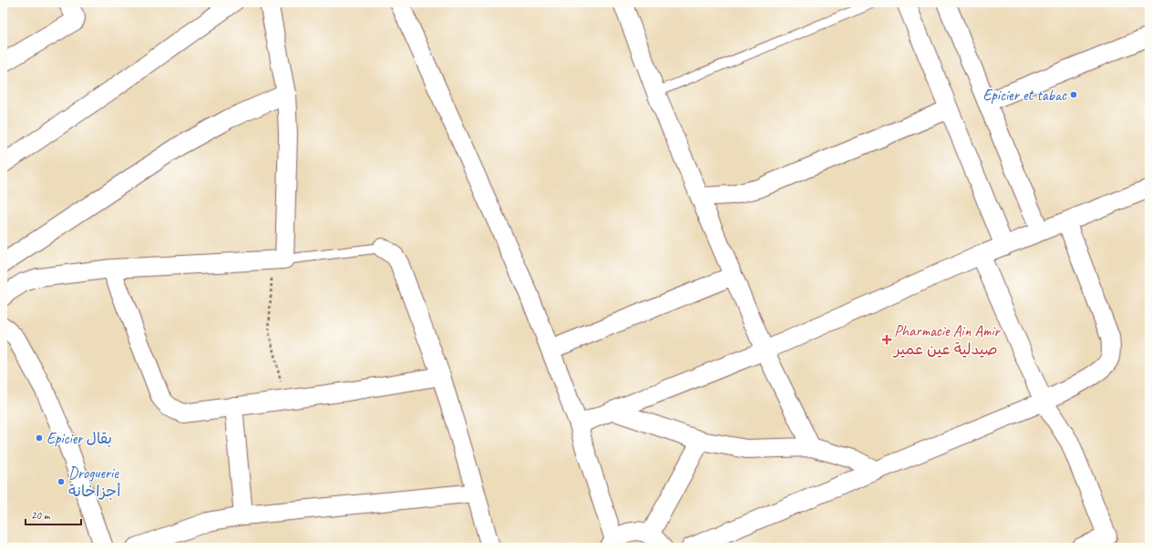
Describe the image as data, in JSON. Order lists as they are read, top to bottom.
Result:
{
  "places": {
    "other": ["Epicier et tabac", "Epicier بقال", "Droguerie أجزاخانة"],
    "health": ["Pharmacie Ain Amir صيدلية عين عمير"]
  },
  "scale_bar": "20 m"
}
